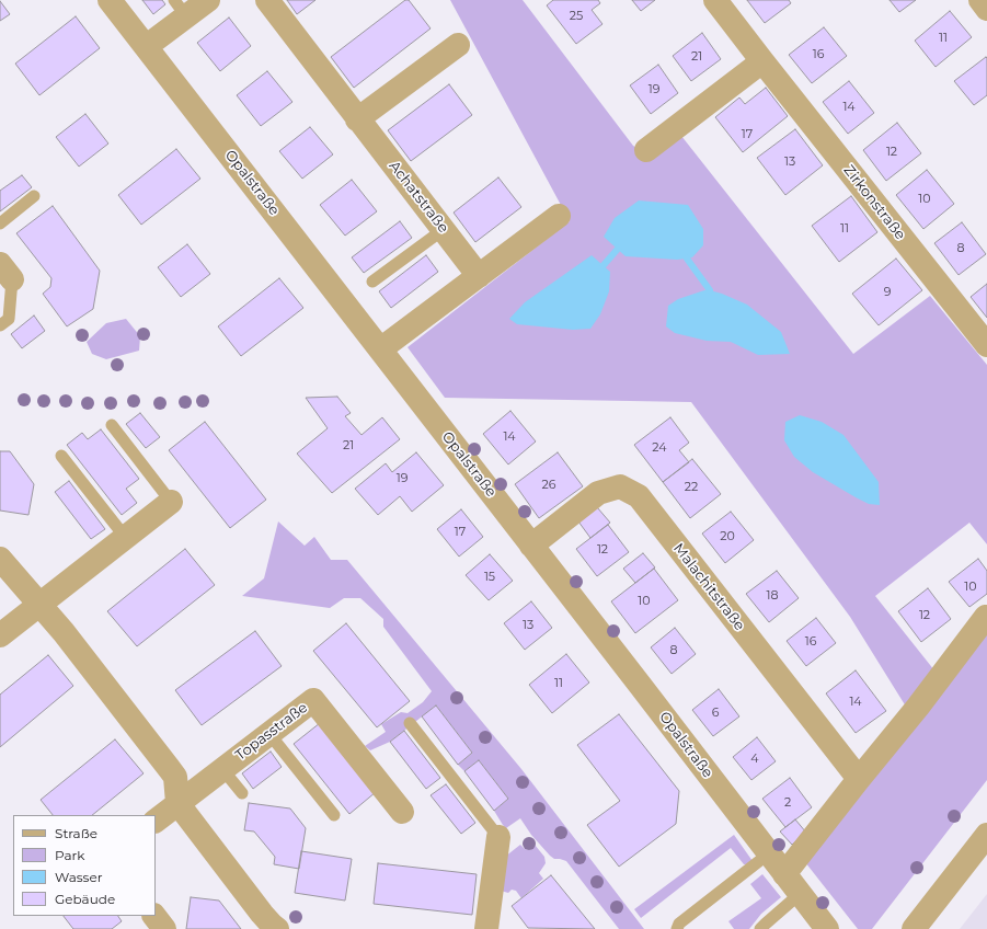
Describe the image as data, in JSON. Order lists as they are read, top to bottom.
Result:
{
  "streets": {
    "street": [
      "Opalstraße",
      "Achatstraße",
      "Zirkonstraße",
      "Malachitstraße",
      "Topasstraße"
    ]
  },
  "crossings": [
    ["Opalstraße", "Malachitstraße"]
  ],
  "house_numbers": [
    "25",
    "11",
    "16",
    "21",
    "19",
    "14",
    "17",
    "12",
    "13",
    "10",
    "11",
    "8",
    "9",
    "14",
    "21",
    "24",
    "19",
    "26",
    "22",
    "17",
    "20",
    "12",
    "15",
    "10",
    "18",
    "10",
    "12",
    "13",
    "16",
    "8",
    "11",
    "14",
    "6",
    "4",
    "2"
  ],
  "legend": [
    "Straße",
    "Park",
    "Wasser",
    "Gebäude"
  ]
}
